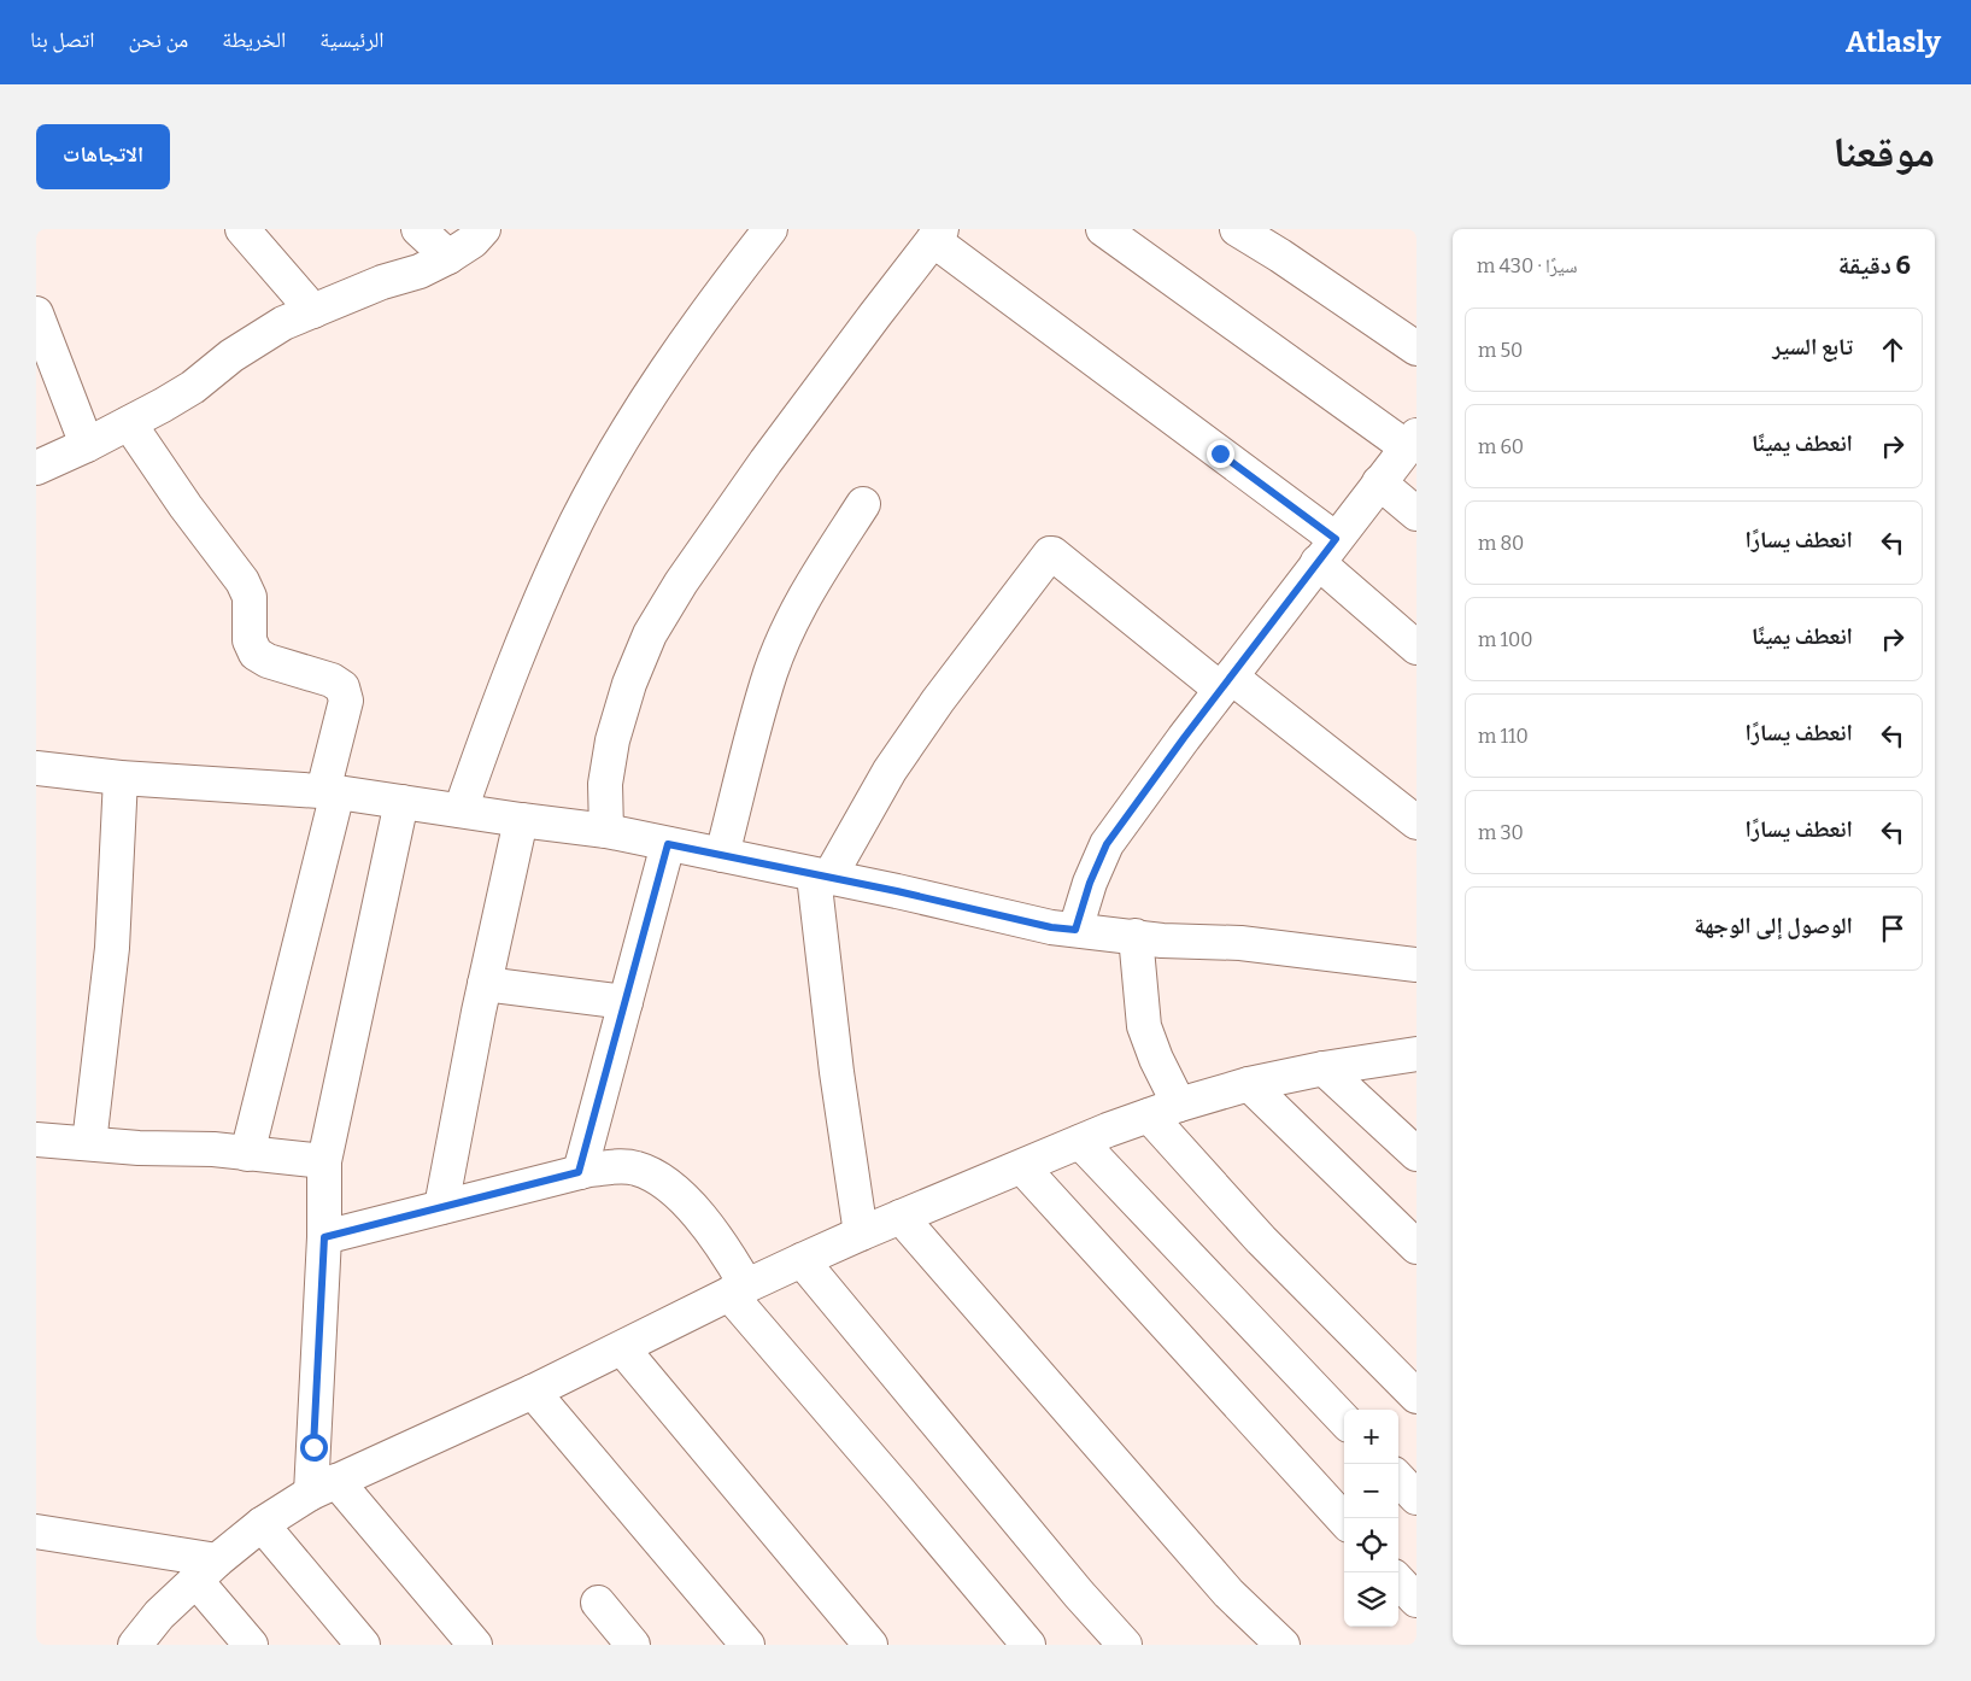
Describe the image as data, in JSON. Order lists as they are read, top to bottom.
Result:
{
  "page": {
    "header": "Atlasly",
    "nav": [
      "الرئيسية",
      "الخريطة",
      "من نحن",
      "اتصل بنا"
    ],
    "title": "موقعنا",
    "buttons": "الاتجاهات",
    "heading": ["6 دقيقة", "سيرًا · 430 m"],
    "list": [
      ["تابع السير", "50 m"],
      ["انعطف يمينًا", "60 m"],
      ["انعطف يسارًا", "80 m"],
      ["انعطف يمينًا", "100 m"],
      ["انعطف يسارًا", "110 m"],
      ["انعطف يسارًا", "30 m"],
      "الوصول إلى الوجهة"
    ],
    "map_buttons": ["+", "−"]
  }
}
